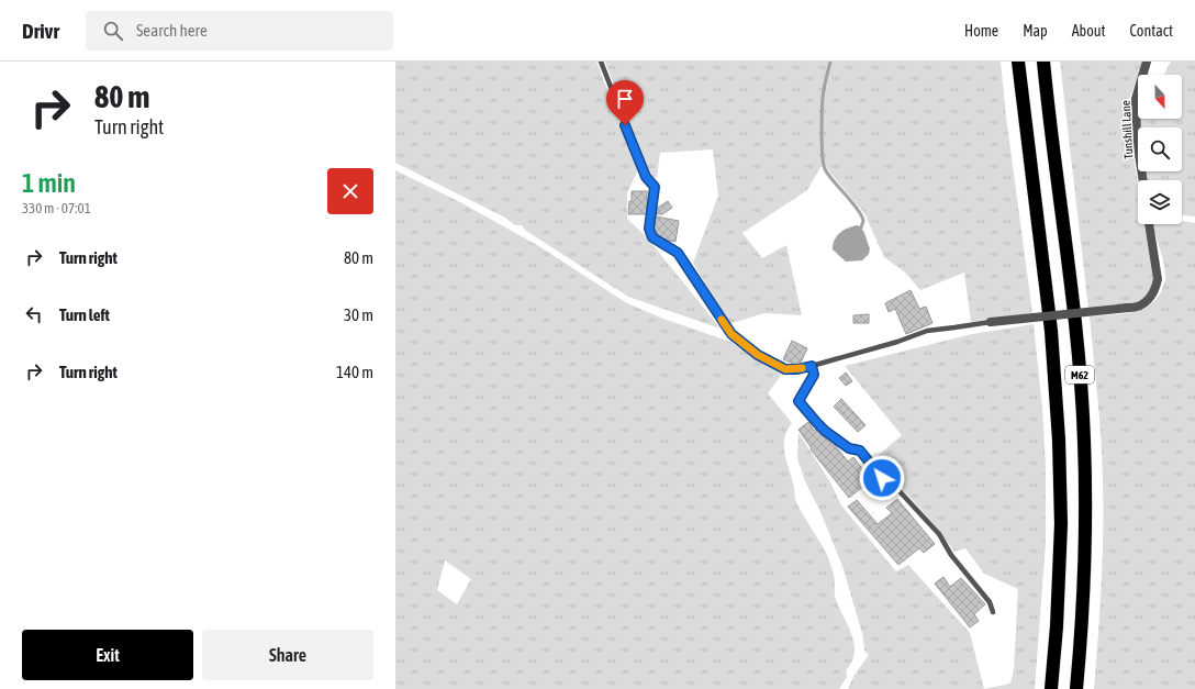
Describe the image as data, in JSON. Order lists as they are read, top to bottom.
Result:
{
  "streets": {
    "highway": ["M62"],
    "street": ["Tunshill Lane"]
  },
  "north": "bottom",
  "page": {
    "header": "Drivr",
    "search": "Search here",
    "nav": [
      "Home",
      "Map",
      "About",
      "Contact"
    ],
    "turn": ["80 m", "Turn right"],
    "heading": ["1 min", "330 m · 07:01"],
    "list": [
      {
        "name": "Turn right",
        "value": "80 m"
      },
      {
        "name": "Turn left",
        "value": "30 m"
      },
      {
        "name": "Turn right",
        "value": "140 m"
      }
    ],
    "buttons": ["Exit", "Share"]
  }
}
